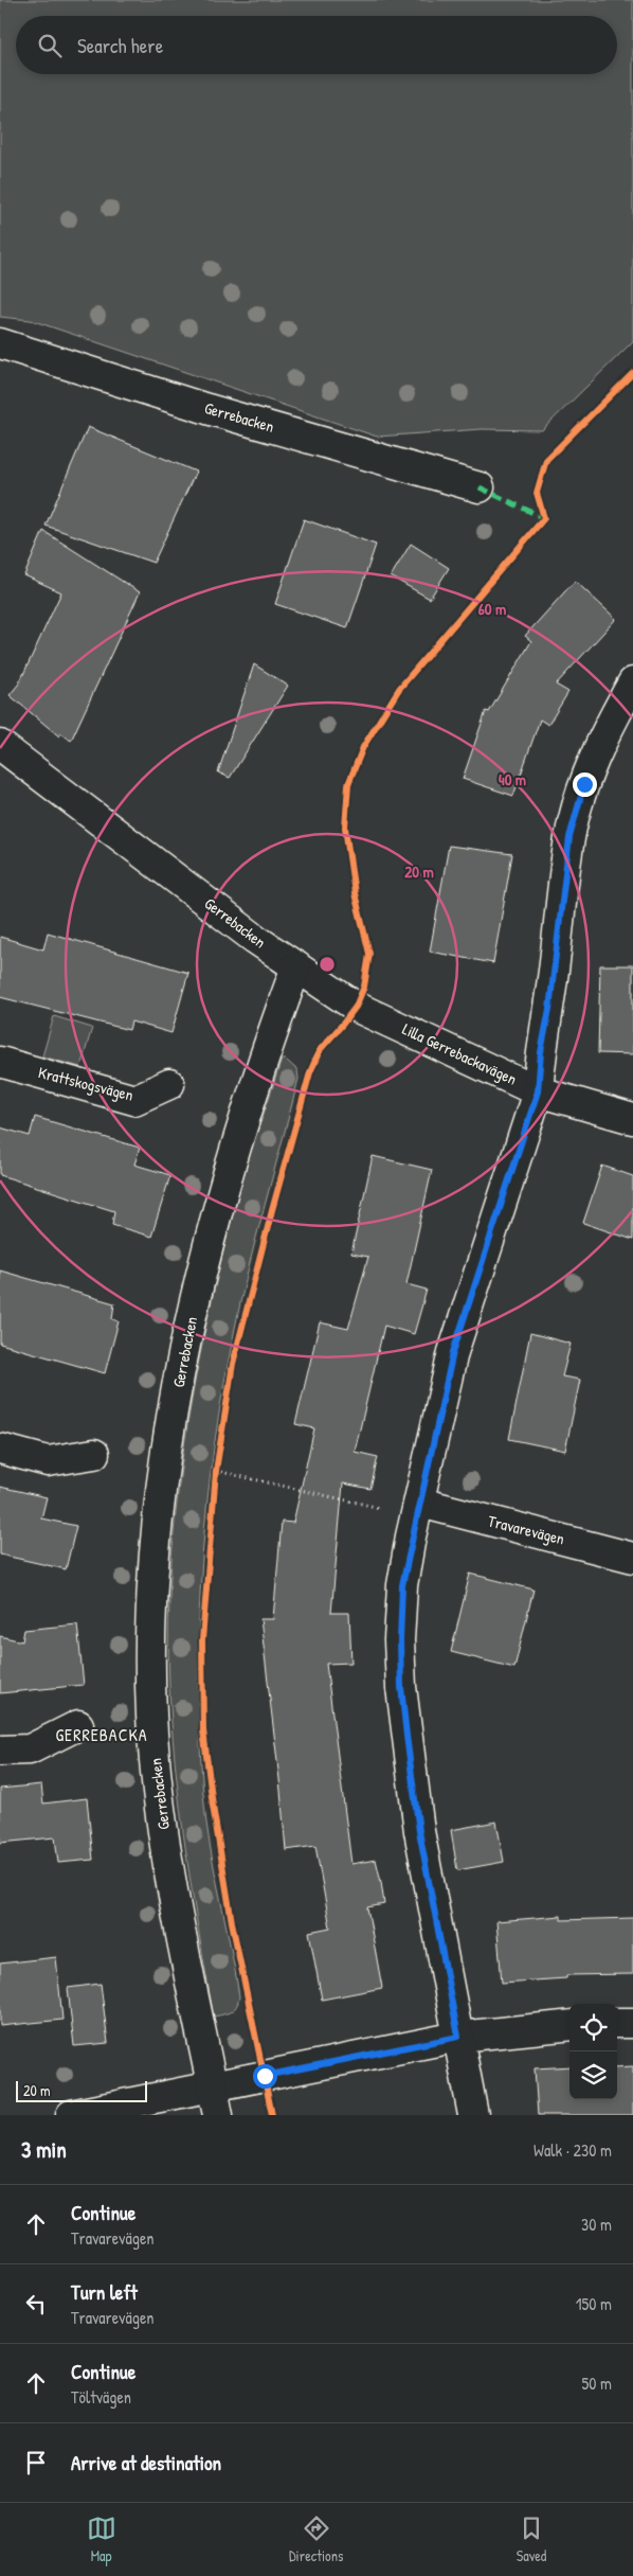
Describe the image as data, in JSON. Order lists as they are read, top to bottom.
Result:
{
  "streets": {
    "street": [
      "Gerrebacken",
      "Lilla Gerrebackavägen",
      "Krattskogsvägen",
      "Travarevägen"
    ]
  },
  "crossings": [
    ["Gerrebacken", "Lilla Gerrebackavägen"]
  ],
  "districts": ["GERREBACKA"],
  "scale_bar": "20 m",
  "page": {
    "search": "Search here",
    "scale": "20 m",
    "heading": ["3 min", "Walk · 230 m"],
    "list": [
      ["Continue", "Travarevägen", "30 m"],
      ["Turn left", "Travarevägen", "150 m"],
      ["Continue", "Töltvägen", "50 m"],
      "Arrive at destination"
    ],
    "nav": ["Map", "Directions", "Saved"]
  },
  "rings": ["60 m", "40 m", "20 m"]
}
